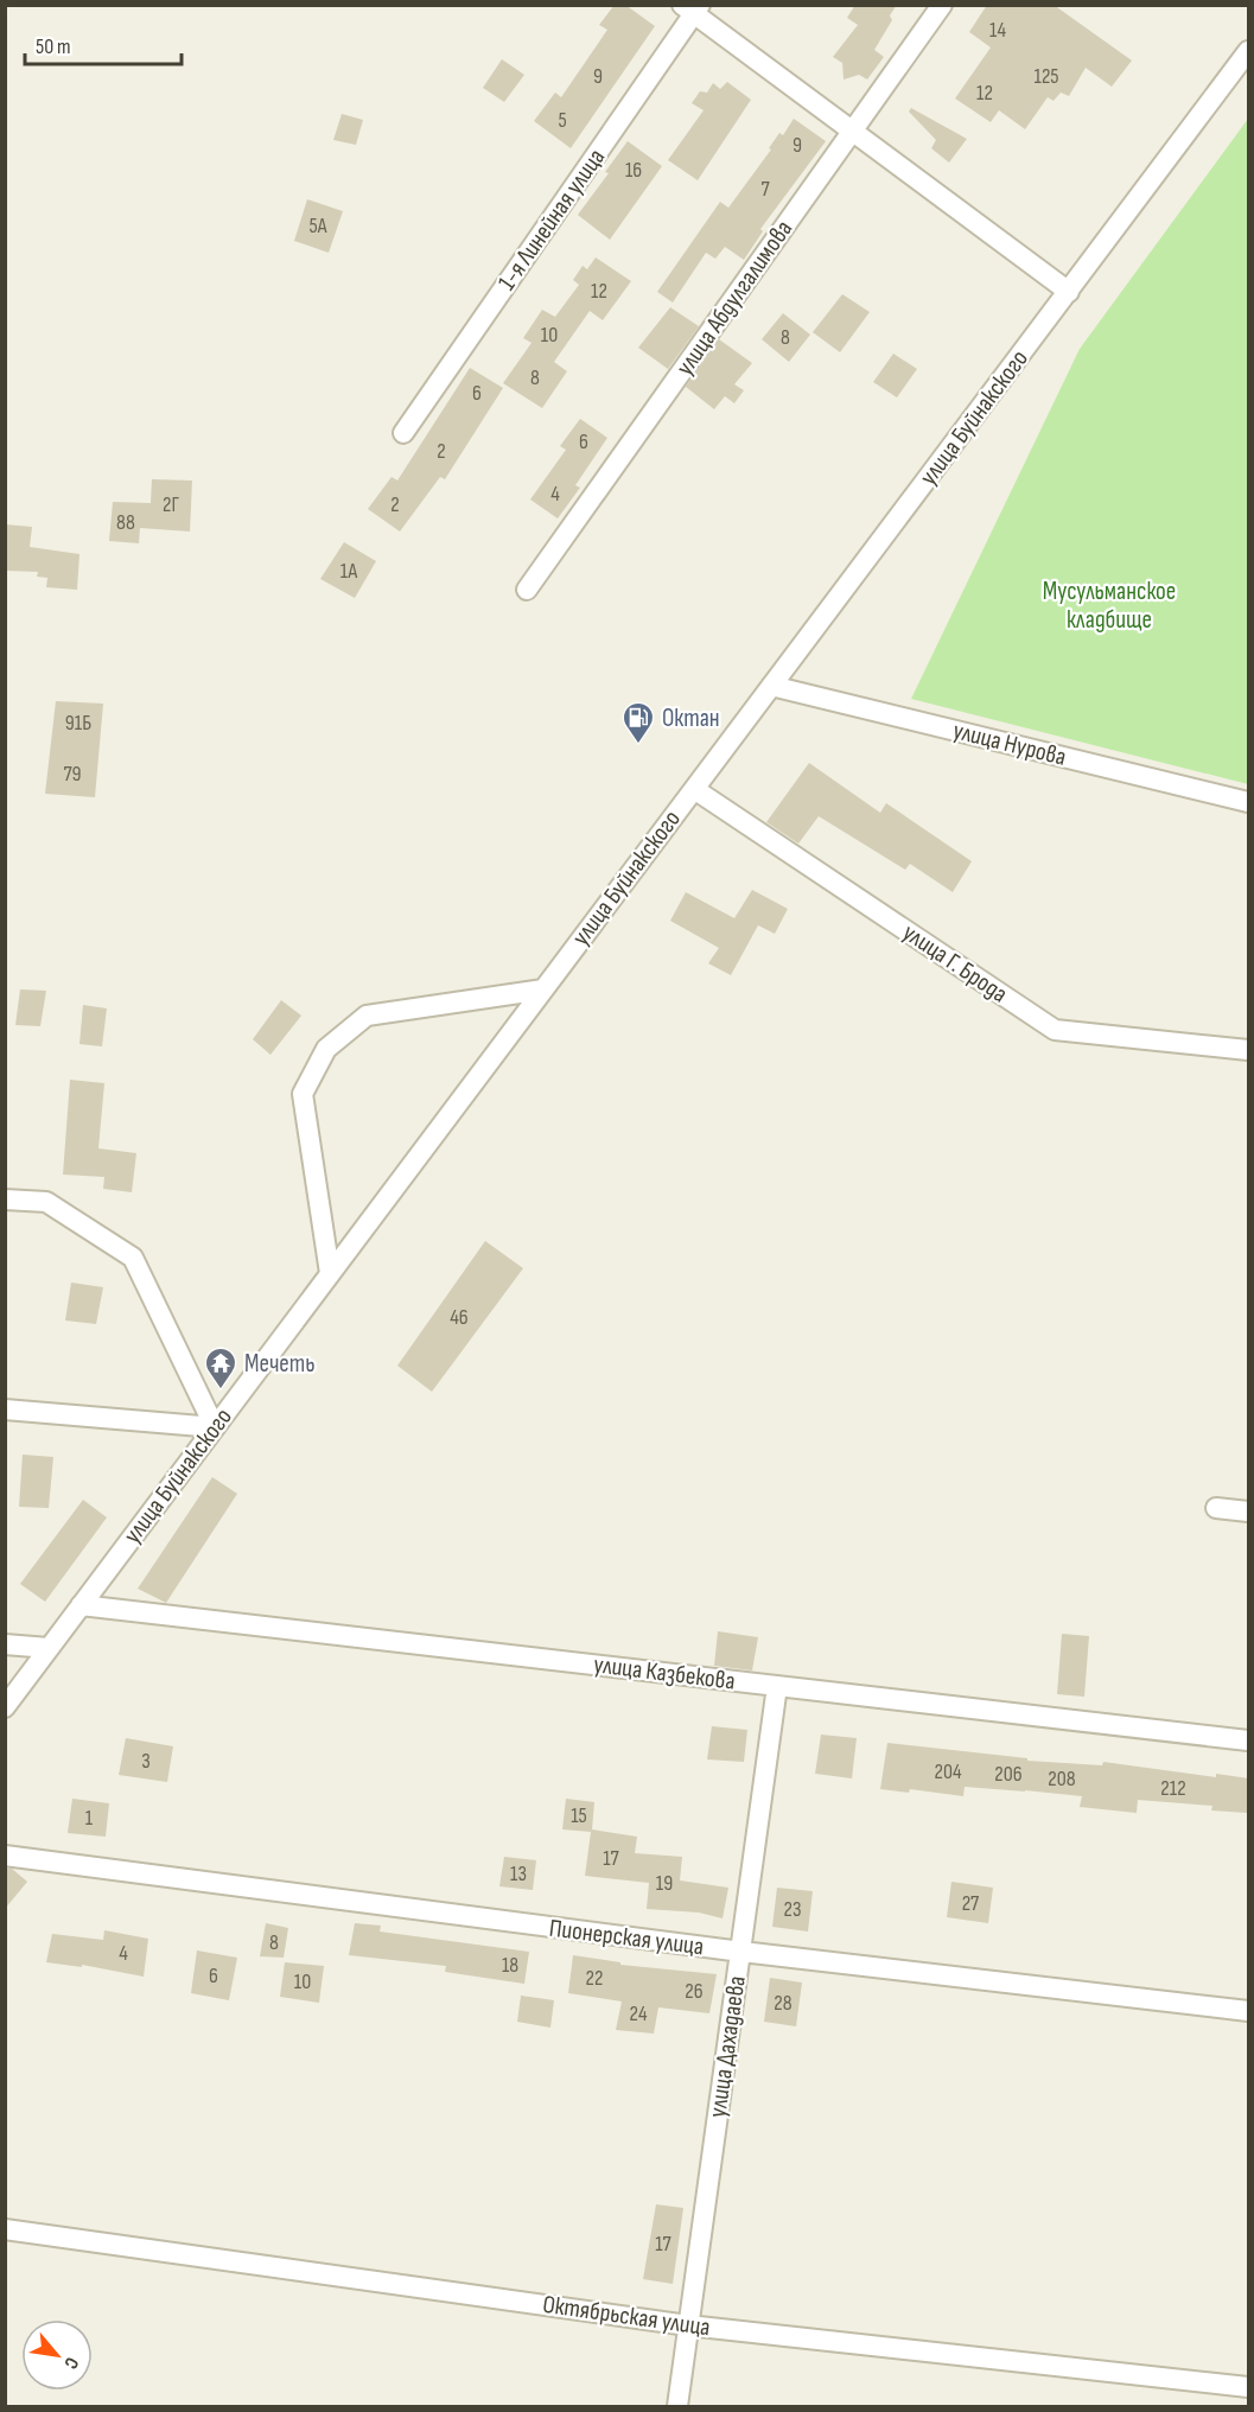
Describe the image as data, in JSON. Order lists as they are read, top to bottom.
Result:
{
  "streets": {
    "street": [
      "1-я Линейная улица",
      "улица Абдулгалимова",
      "улица Буйнакского",
      "улица Нурова",
      "улица Г. Брода",
      "улица Казбекова",
      "Пионерская улица",
      "улица Дахадаева",
      "Октябрьская улица"
    ]
  },
  "crossings": [
    ["улица Буйнакского", "улица Нурова"],
    ["улица Буйнакского", "улица Г. Брода"],
    ["улица Буйнакского", "улица Казбекова"],
    ["улица Казбекова", "улица Дахадаева"],
    ["Пионерская улица", "улица Дахадаева"],
    ["улица Дахадаева", "Октябрьская улица"]
  ],
  "parks": ["Мусульманское кладбище"],
  "places": {
    "fuel station": ["Октан"],
    "temple": ["Мечеть"]
  },
  "house_numbers": [
    "14",
    "9",
    "125",
    "12",
    "5",
    "9",
    "16",
    "7",
    "5А",
    "12",
    "10",
    "8",
    "8",
    "6",
    "6",
    "2",
    "4",
    "2Г",
    "2",
    "88",
    "1А",
    "91Б",
    "79",
    "46",
    "3",
    "204",
    "206",
    "208",
    "212",
    "15",
    "1",
    "17",
    "13",
    "19",
    "27",
    "23",
    "8",
    "4",
    "18",
    "6",
    "22",
    "10",
    "26",
    "28",
    "24",
    "17"
  ],
  "scale_bar": "50 m",
  "north": "bottom right"
}
